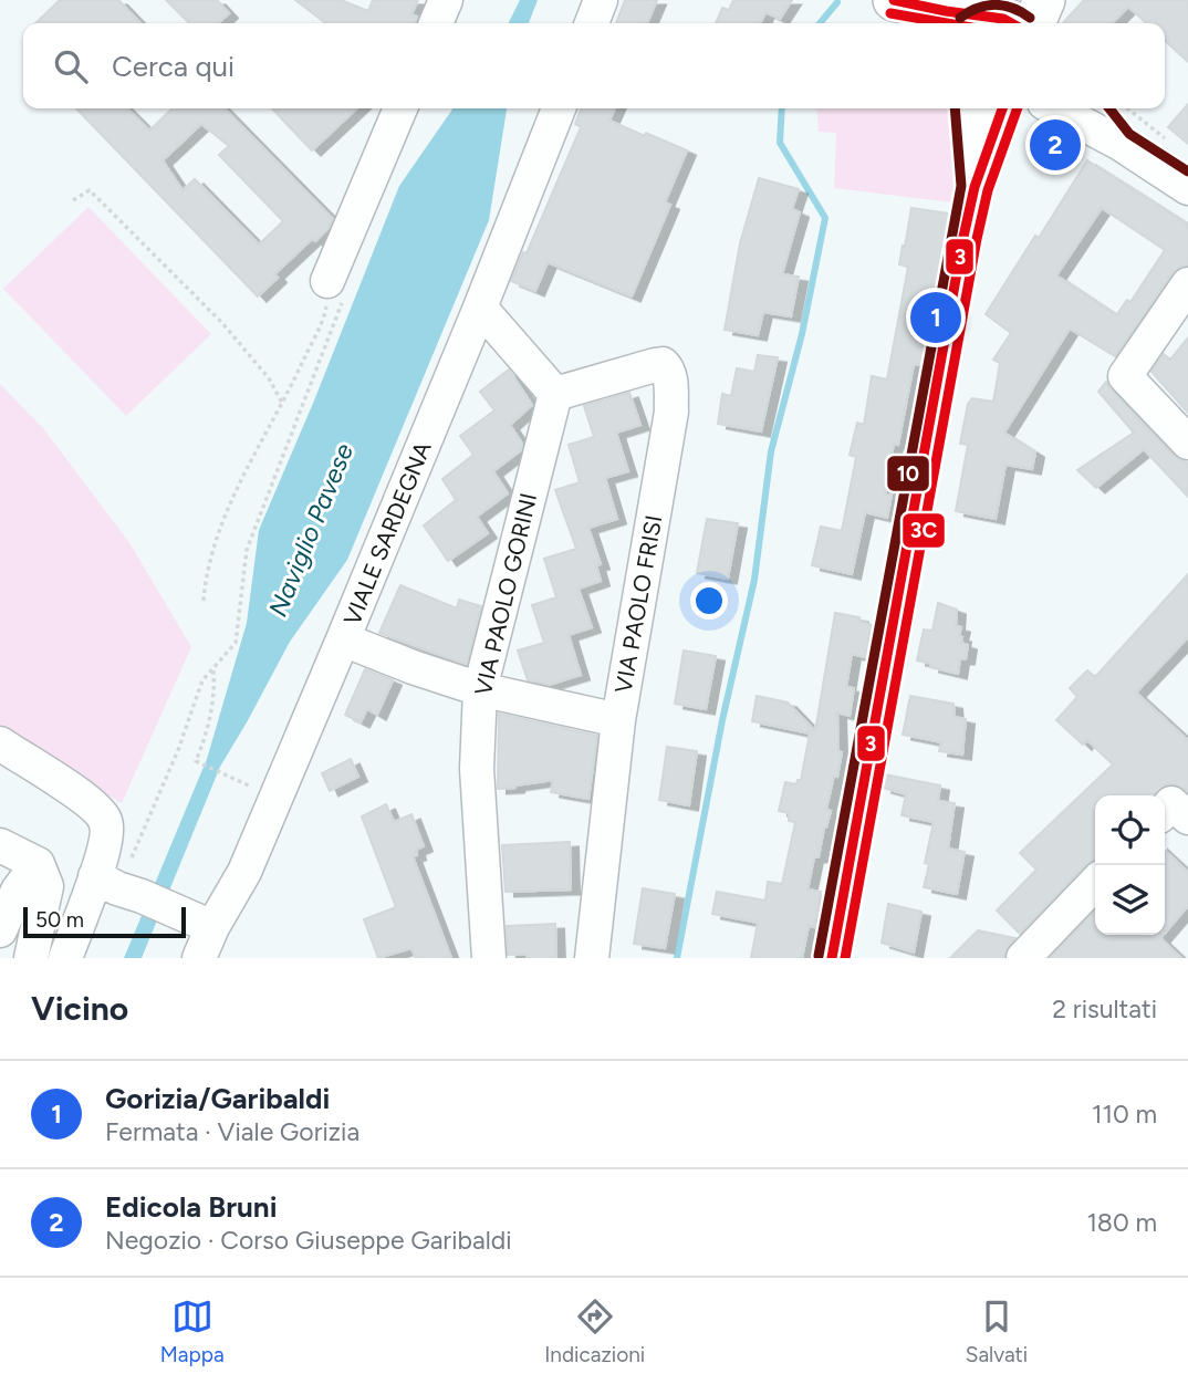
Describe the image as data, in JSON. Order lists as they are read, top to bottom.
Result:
{
  "streets": {
    "street": ["VIALE SARDEGNA", "VIA PAOLO GORINI", "VIA PAOLO FRISI"]
  },
  "crossings": [
    ["VIA PAOLO GORINI", "VIA PAOLO FRISI"]
  ],
  "water": ["Naviglio Pavese"],
  "lines": ["transit line 3", "transit line 10", "transit line 3C"],
  "scale_bar": "50 m",
  "page": {
    "search": "Cerca qui",
    "pins": ["2", "1"],
    "scale": "50 m",
    "heading": ["Vicino", "2 risultati"],
    "list": [
      {
        "mark": "1",
        "name": "Gorizia/Garibaldi",
        "note": "Fermata · Viale Gorizia",
        "value": "110 m"
      },
      {
        "mark": "2",
        "name": "Edicola Bruni",
        "note": "Negozio · Corso Giuseppe Garibaldi",
        "value": "180 m"
      }
    ],
    "nav": ["Mappa", "Indicazioni", "Salvati"]
  }
}
